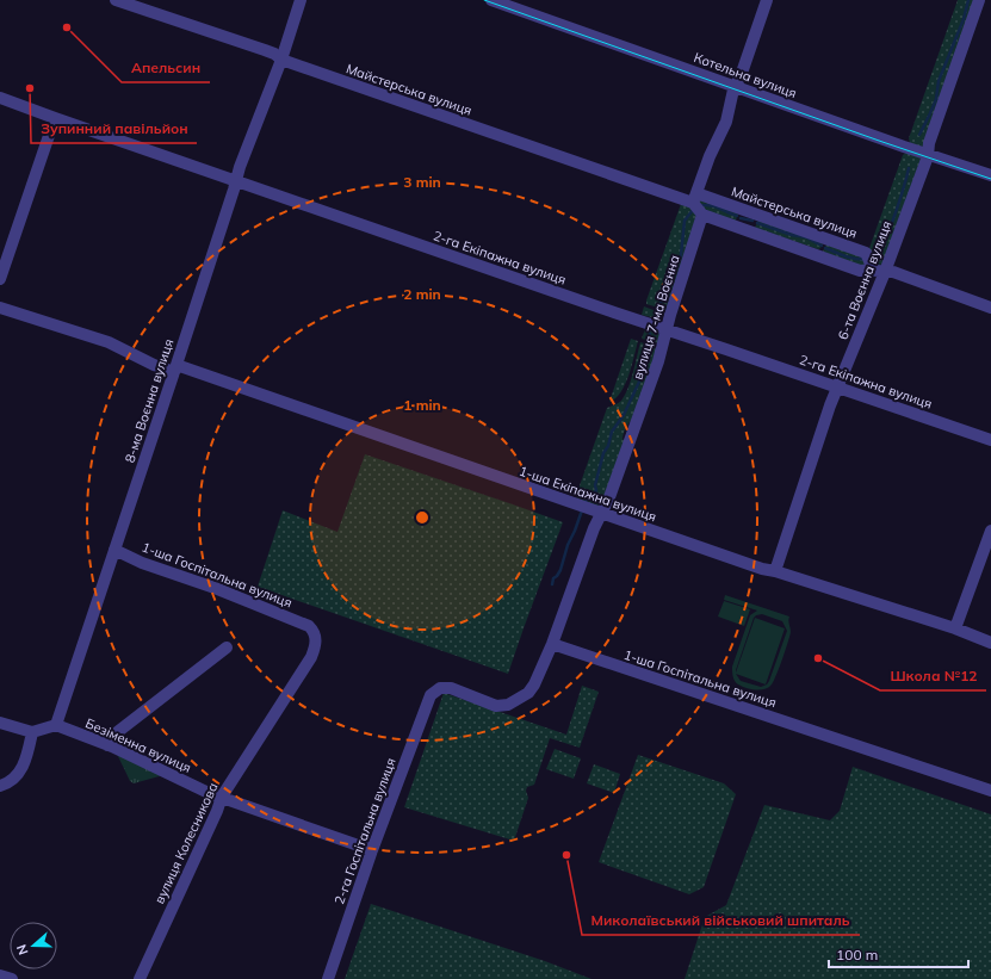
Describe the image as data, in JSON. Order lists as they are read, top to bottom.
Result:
{
  "streets": {
    "street": [
      "Котельна вулиця",
      "Майстерська вулиця",
      "2-га Екіпажна вулиця",
      "6-та Воєнна вулиця",
      "вулиця 7-ма Воєнна",
      "8-ма Воєнна вулиця",
      "1-ша Екіпажна вулиця",
      "1-ша Госпітальна вулиця",
      "Безіменна вулиця",
      "2-га Госпітальна вулиця",
      "вулиця Колесникова"
    ]
  },
  "crossings": [
    ["Котельна вулиця", "6-та Воєнна вулиця"],
    ["Майстерська вулиця", "6-та Воєнна вулиця"],
    ["Майстерська вулиця", "8-ма Воєнна вулиця"],
    ["2-га Екіпажна вулиця", "6-та Воєнна вулиця"],
    ["2-га Екіпажна вулиця", "вулиця 7-ма Воєнна"],
    ["2-га Екіпажна вулиця", "8-ма Воєнна вулиця"],
    ["6-та Воєнна вулиця", "1-ша Екіпажна вулиця"],
    ["вулиця 7-ма Воєнна", "1-ша Екіпажна вулиця"],
    ["вулиця 7-ма Воєнна", "1-ша Госпітальна вулиця"],
    ["вулиця 7-ма Воєнна", "2-га Госпітальна вулиця"],
    ["8-ма Воєнна вулиця", "1-ша Екіпажна вулиця"],
    ["8-ма Воєнна вулиця", "1-ша Госпітальна вулиця"],
    ["8-ма Воєнна вулиця", "Безіменна вулиця"],
    ["1-ша Госпітальна вулиця", "2-га Госпітальна вулиця"],
    ["1-ша Госпітальна вулиця", "вулиця Колесникова"],
    ["Безіменна вулиця", "2-га Госпітальна вулиця"],
    ["Безіменна вулиця", "вулиця Колесникова"]
  ],
  "places": [
    "Апельсин",
    "Зупинний павільйон",
    "Школа №12",
    "Миколаївський військовий шпиталь"
  ],
  "scale_bar": "100 m",
  "north": "left",
  "rings": ["3 min", "2 min", "1 min"]
}
